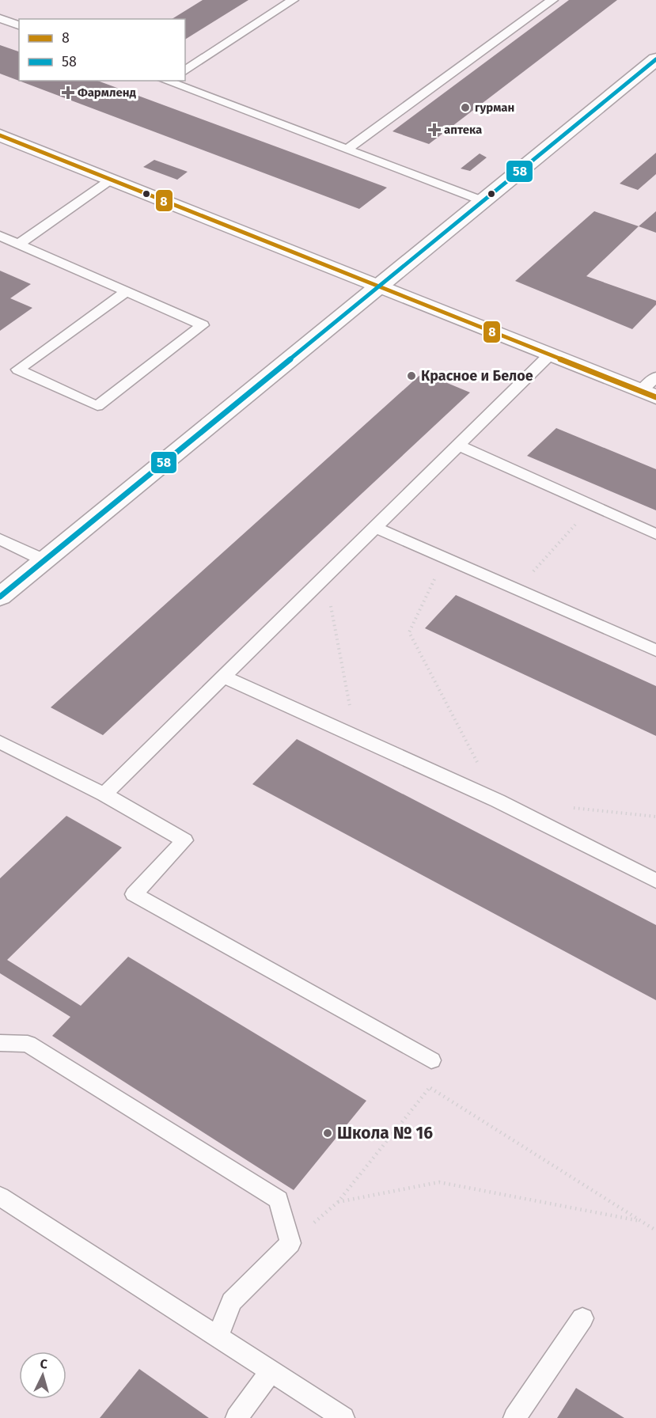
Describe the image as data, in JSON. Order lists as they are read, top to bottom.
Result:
{
  "places": {
    "health": ["Фармленд", "аптека"],
    "other": ["гурман", "Красное и Белое", "Школа № 16"]
  },
  "lines": ["transit line 58", "transit line 8"],
  "legend": ["8", "58"],
  "north": "top"
}
